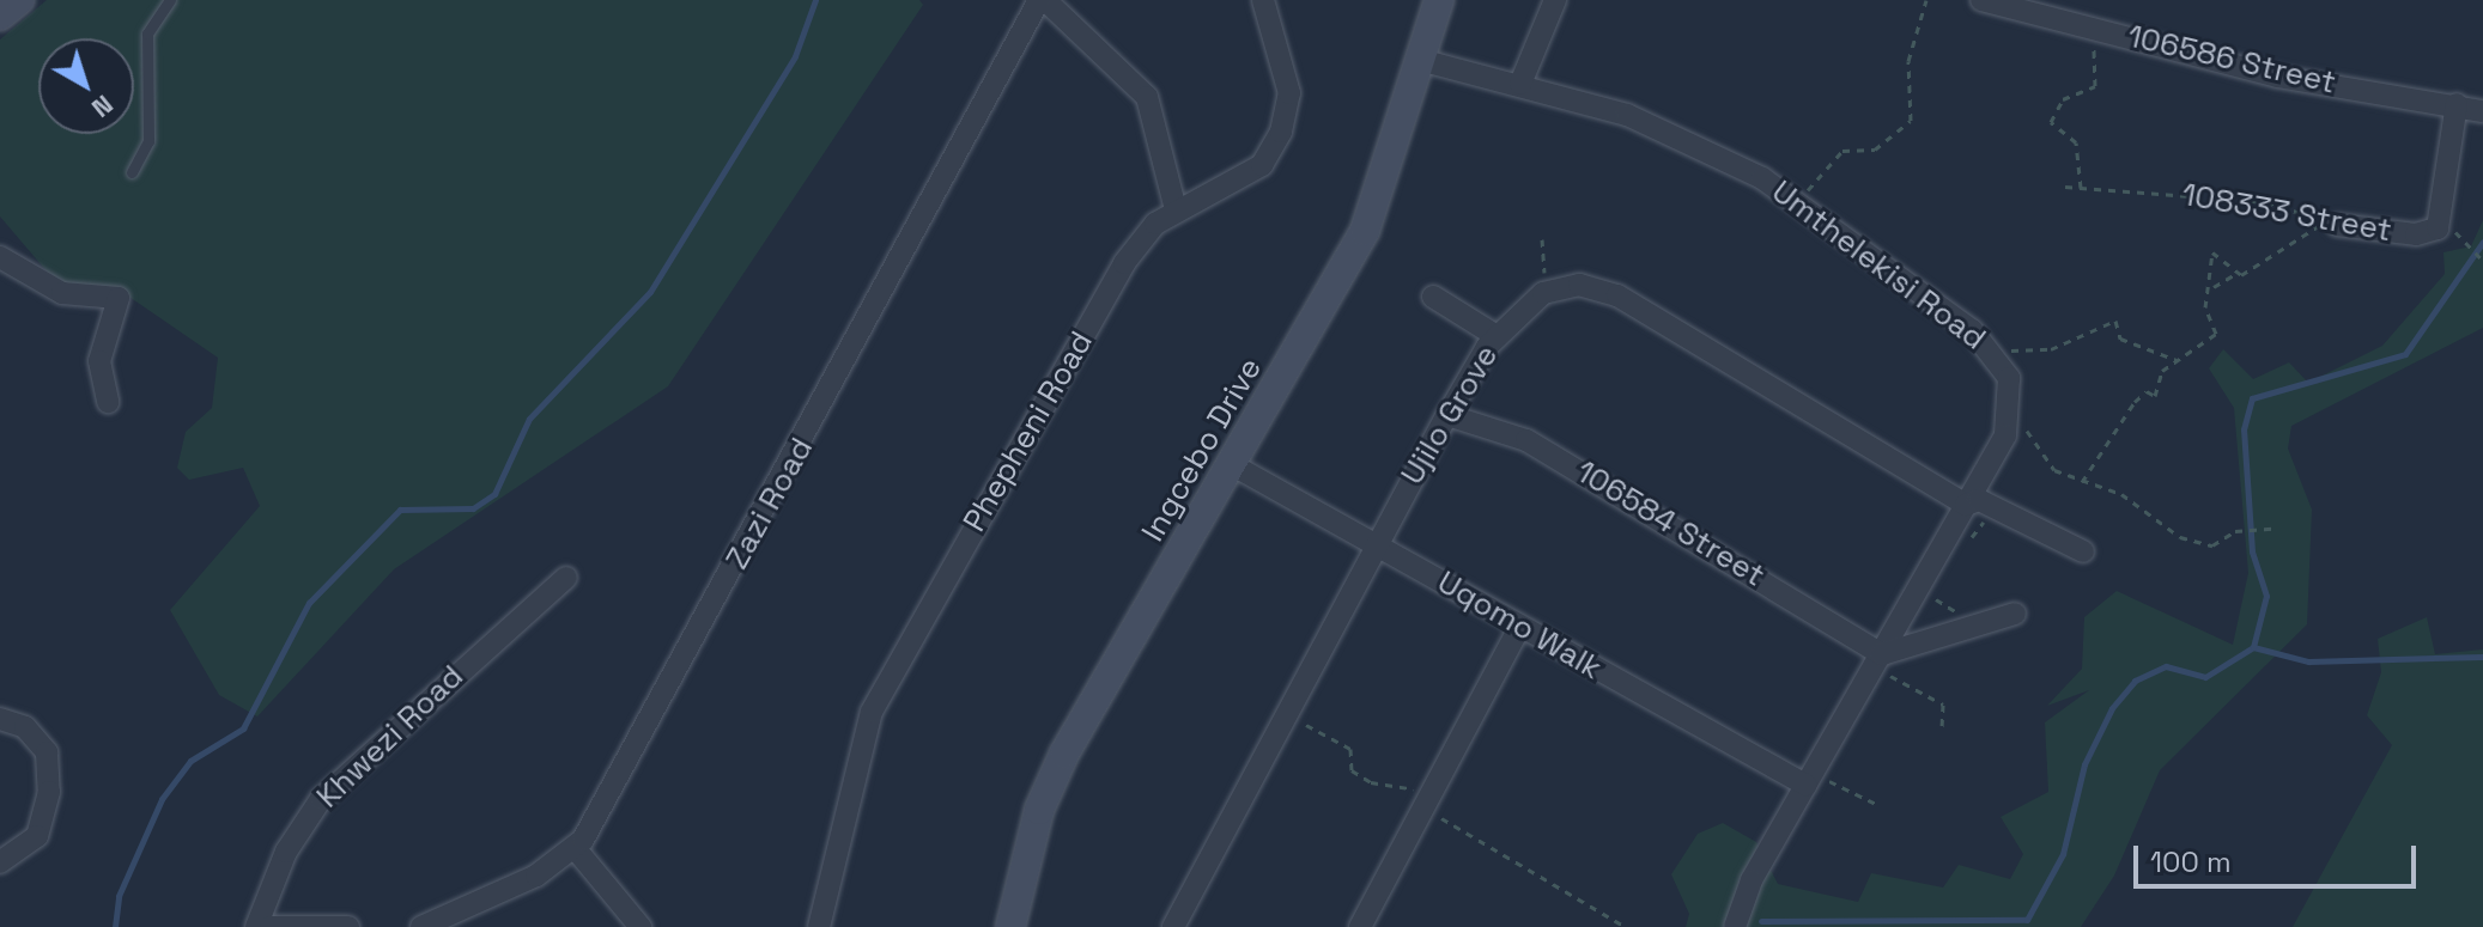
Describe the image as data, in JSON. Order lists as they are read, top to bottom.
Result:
{
  "streets": {
    "main road": ["Ingcebo Drive"],
    "street": [
      "106586 Street",
      "108333 Street",
      "Umthelekisi Road",
      "Ujilo Grove",
      "Phepheni Road",
      "Zazi Road",
      "106584 Street",
      "Uqomo Walk",
      "Khwezi Road"
    ]
  },
  "crossings": [
    ["106586 Street", "108333 Street"],
    ["Umthelekisi Road", "Ingcebo Drive"],
    ["Ujilo Grove", "106584 Street"],
    ["Ujilo Grove", "Uqomo Walk"],
    ["Ingcebo Drive", "Uqomo Walk"]
  ],
  "scale_bar": "100 m",
  "north": "bottom right"
}
